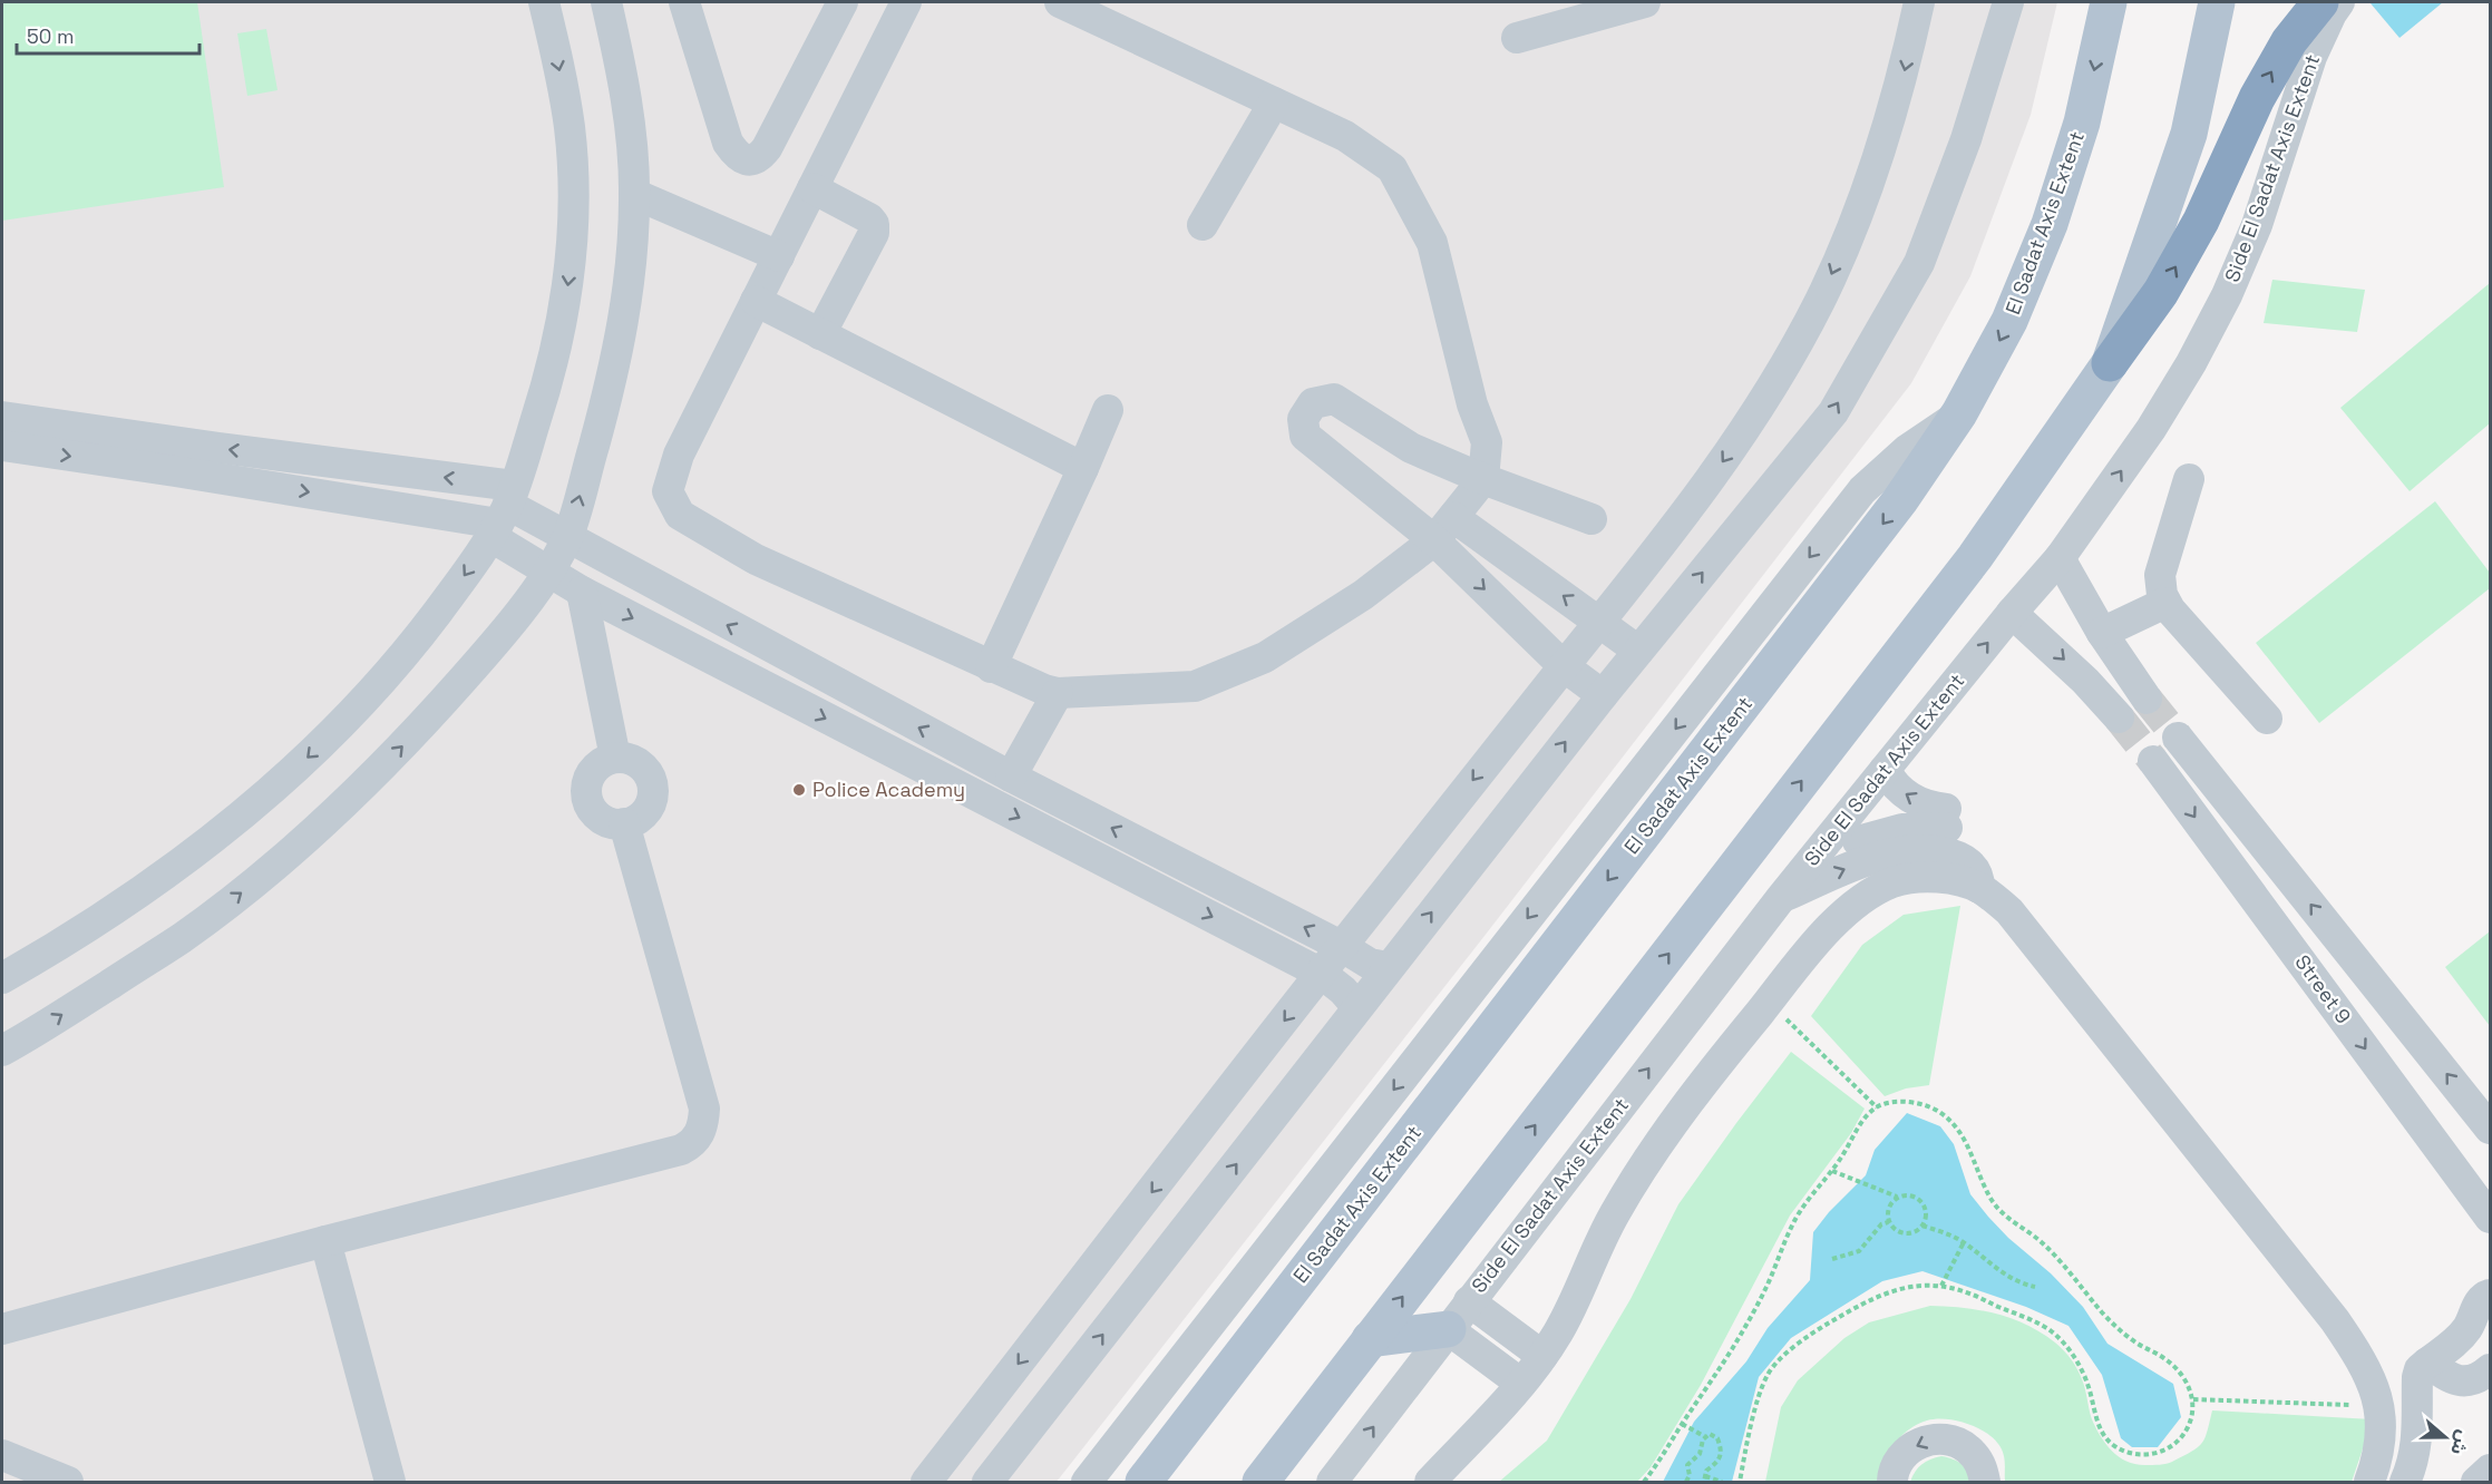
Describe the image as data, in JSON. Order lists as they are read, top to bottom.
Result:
{
  "streets": {
    "main road": ["El Sadat Axis Extent"],
    "street": ["Side El Sadat Axis Extent", "Street 9"]
  },
  "places": ["Police Academy"],
  "scale_bar": "50 m",
  "north": "right"
}
